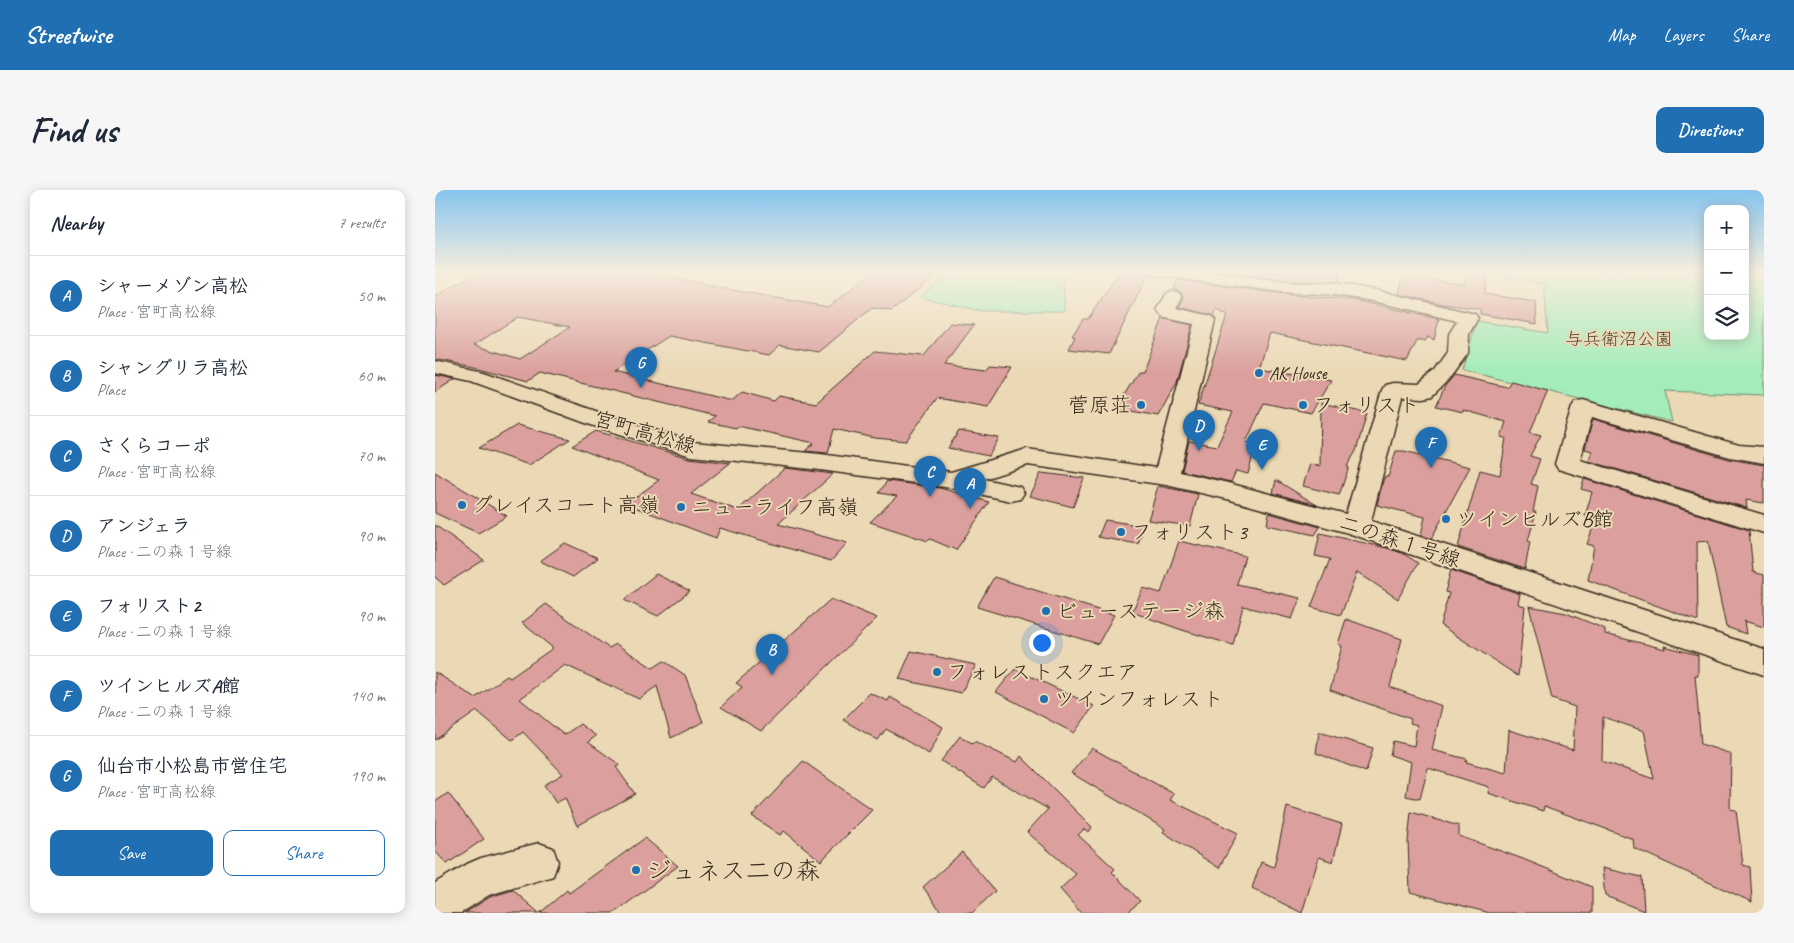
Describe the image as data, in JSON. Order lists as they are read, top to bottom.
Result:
{
  "streets": {
    "street": ["宮町高松線", "二の森１号線"]
  },
  "crossings": [
    ["宮町高松線", "二の森１号線"]
  ],
  "parks": ["与兵衛沼公園"],
  "places": [
    "AK House",
    "菅原荘",
    "フォリスト",
    "グレイスコート高嶺",
    "ニューライフ高嶺",
    "ツインヒルズB館",
    "フォリスト3",
    "ビューステージ森",
    "フォレストスクエア",
    "ツインフォレスト",
    "ジュネス二の森"
  ],
  "page": {
    "header": "Streetwise",
    "nav": ["Map", "Layers", "Share"],
    "buttons": [
      "Directions",
      ["Save", "Share"]
    ],
    "title": "Find us",
    "heading": ["Nearby", "7 results"],
    "map_buttons": ["+", "−"],
    "list": [
      {
        "mark": "A",
        "name": "シャーメゾン高松",
        "note": "Place · 宮町高松線",
        "value": "50 m"
      },
      {
        "mark": "B",
        "name": "シャングリラ高松",
        "note": "Place",
        "value": "60 m"
      },
      {
        "mark": "C",
        "name": "さくらコーポ",
        "note": "Place · 宮町高松線",
        "value": "70 m"
      },
      {
        "mark": "D",
        "name": "アンジェラ",
        "note": "Place · 二の森１号線",
        "value": "90 m"
      },
      {
        "mark": "E",
        "name": "フォリスト2",
        "note": "Place · 二の森１号線",
        "value": "90 m"
      },
      {
        "mark": "F",
        "name": "ツインヒルズA館",
        "note": "Place · 二の森１号線",
        "value": "140 m"
      },
      {
        "mark": "G",
        "name": "仙台市小松島市営住宅",
        "note": "Place · 宮町高松線",
        "value": "190 m"
      }
    ],
    "pins": [
      "G",
      "D",
      "F",
      "E",
      "C",
      "A",
      "B"
    ]
  }
}
